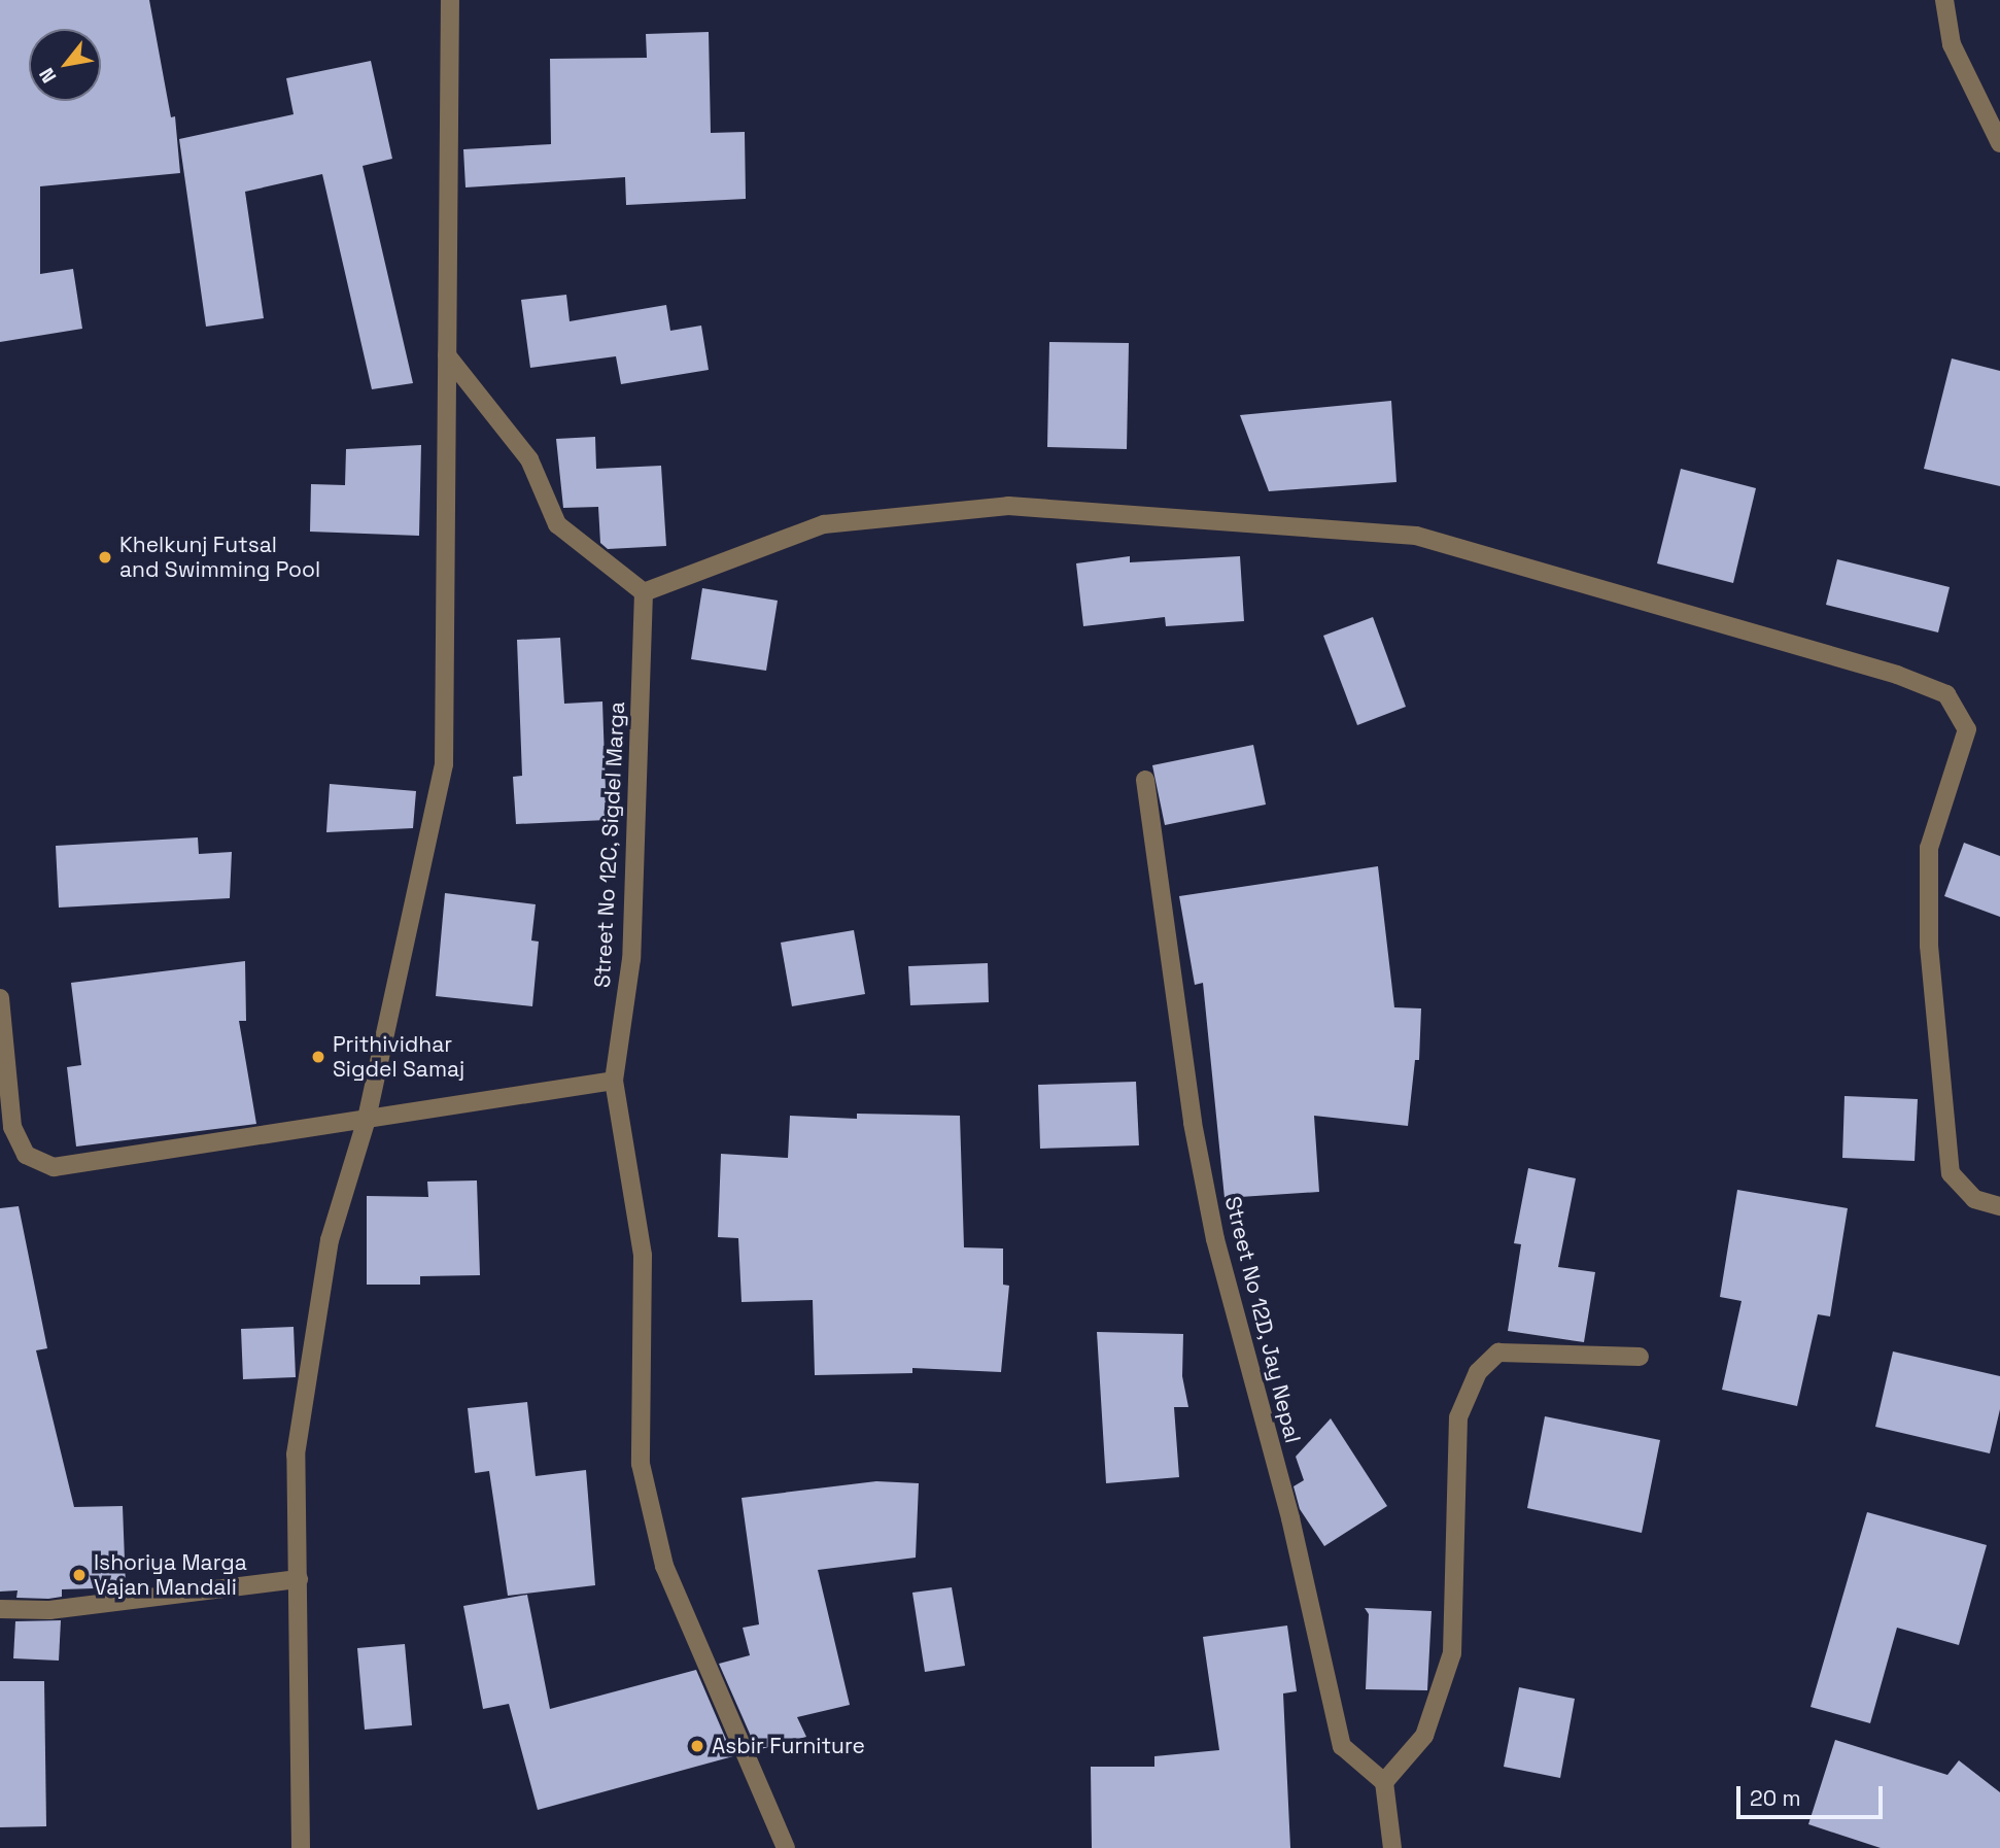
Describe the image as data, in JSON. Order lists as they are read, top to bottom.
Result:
{
  "streets": {
    "street": ["Street No 12C, Sigdel Marga", "Street No 12D, Jay Nepal"]
  },
  "places": [
    "Khelkunj Futsal and Swimming Pool",
    "Prithividhar Sigdel Samaj",
    "Ishoriya Marga Vajan Mandali",
    "Asbir Furniture"
  ],
  "scale_bar": "20 m",
  "north": "bottom left"
}
